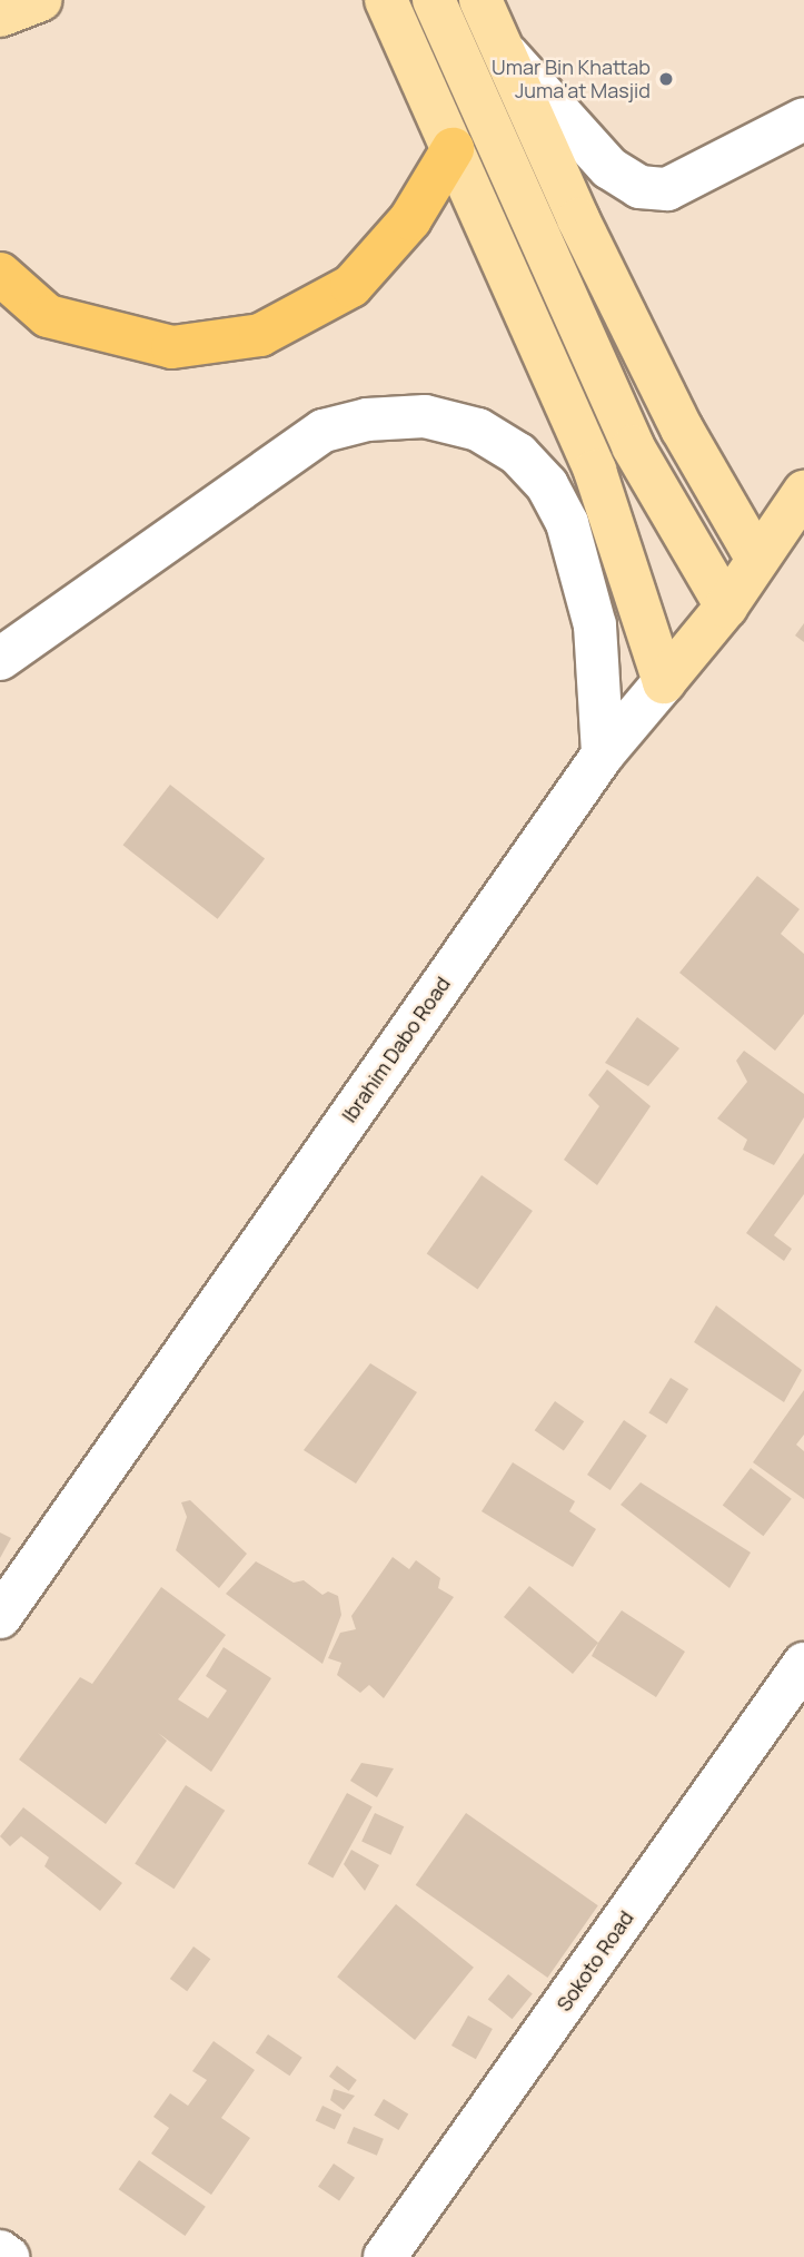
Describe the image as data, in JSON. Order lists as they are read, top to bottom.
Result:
{
  "streets": {
    "main road": ["Ibrahim Dabo Road"],
    "street": ["Sokoto Road"]
  },
  "places": ["Umar Bin Khattab Juma'at Masjid"]
}
